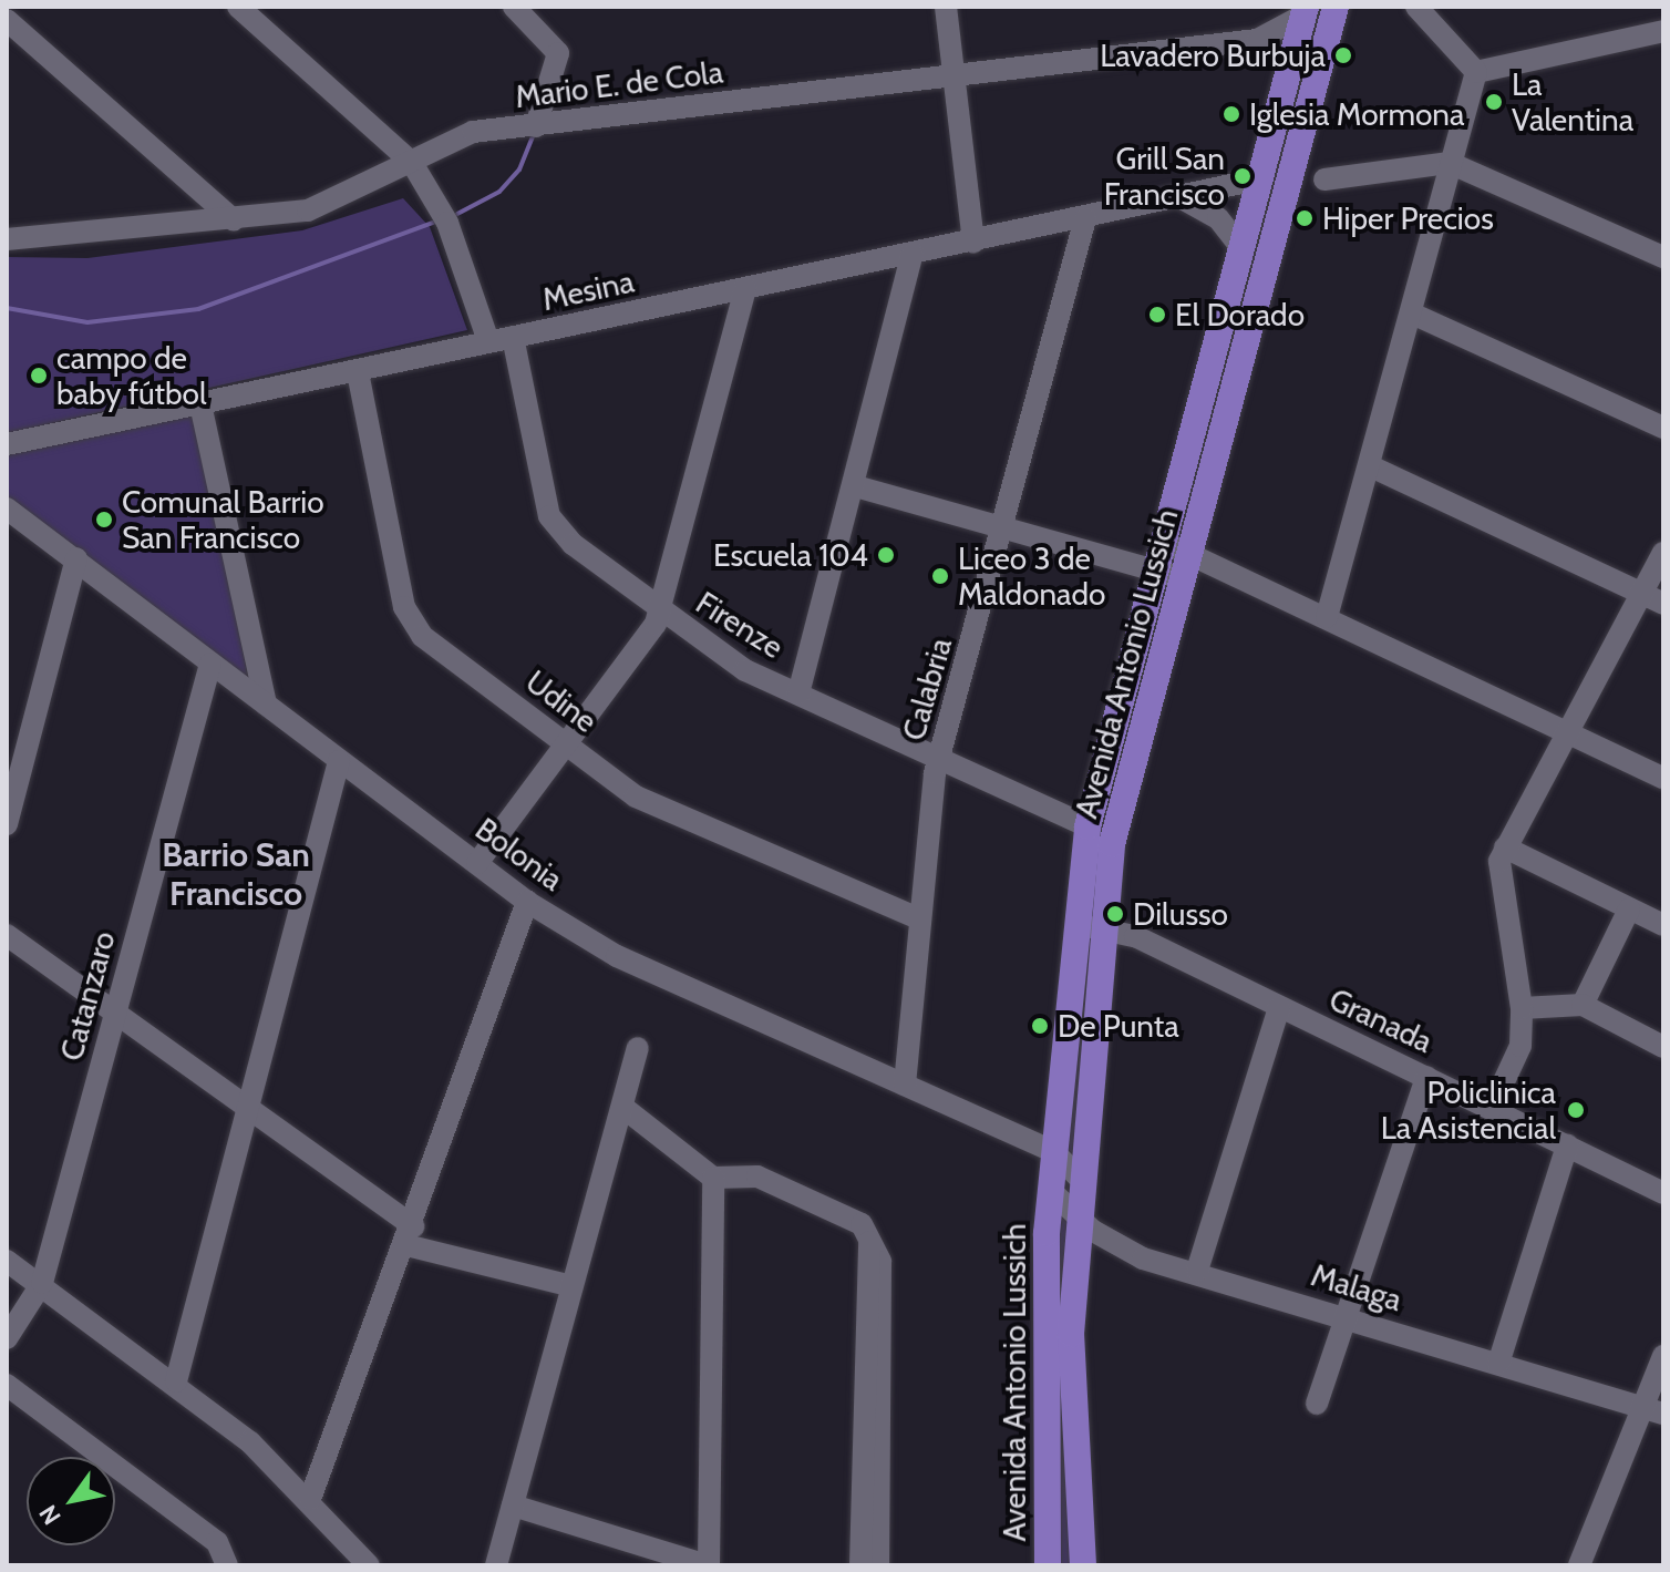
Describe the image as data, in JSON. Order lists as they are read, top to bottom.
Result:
{
  "streets": {
    "main road": ["Avenida Antonio Lussich"],
    "street": [
      "Mario E. de Cola",
      "Mesina",
      "Firenze",
      "Calabria",
      "Udine",
      "Bolonia",
      "Catanzaro",
      "Granada",
      "Malaga"
    ]
  },
  "crossings": [
    ["Mario E. de Cola", "Avenida Antonio Lussich"],
    ["Mesina", "Firenze"],
    ["Mesina", "Avenida Antonio Lussich"],
    ["Mesina", "Calabria"],
    ["Mesina", "Udine"],
    ["Firenze", "Avenida Antonio Lussich"],
    ["Firenze", "Calabria"],
    ["Avenida Antonio Lussich", "Bolonia"],
    ["Avenida Antonio Lussich", "Granada"],
    ["Avenida Antonio Lussich", "Malaga"],
    ["Calabria", "Udine"],
    ["Calabria", "Bolonia"],
    ["Bolonia", "Catanzaro"]
  ],
  "districts": ["Barrio San Francisco"],
  "places": [
    "Lavadero Burbuja",
    "La Valentina",
    "Iglesia Mormona",
    "Grill San Francisco",
    "Hiper Precios",
    "El Dorado",
    "campo de baby fútbol",
    "Comunal Barrio San Francisco",
    "Escuela 104",
    "Liceo 3 de Maldonado",
    "Dilusso",
    "De Punta",
    "Policlinica La Asistencial"
  ],
  "north": "bottom left"
}
